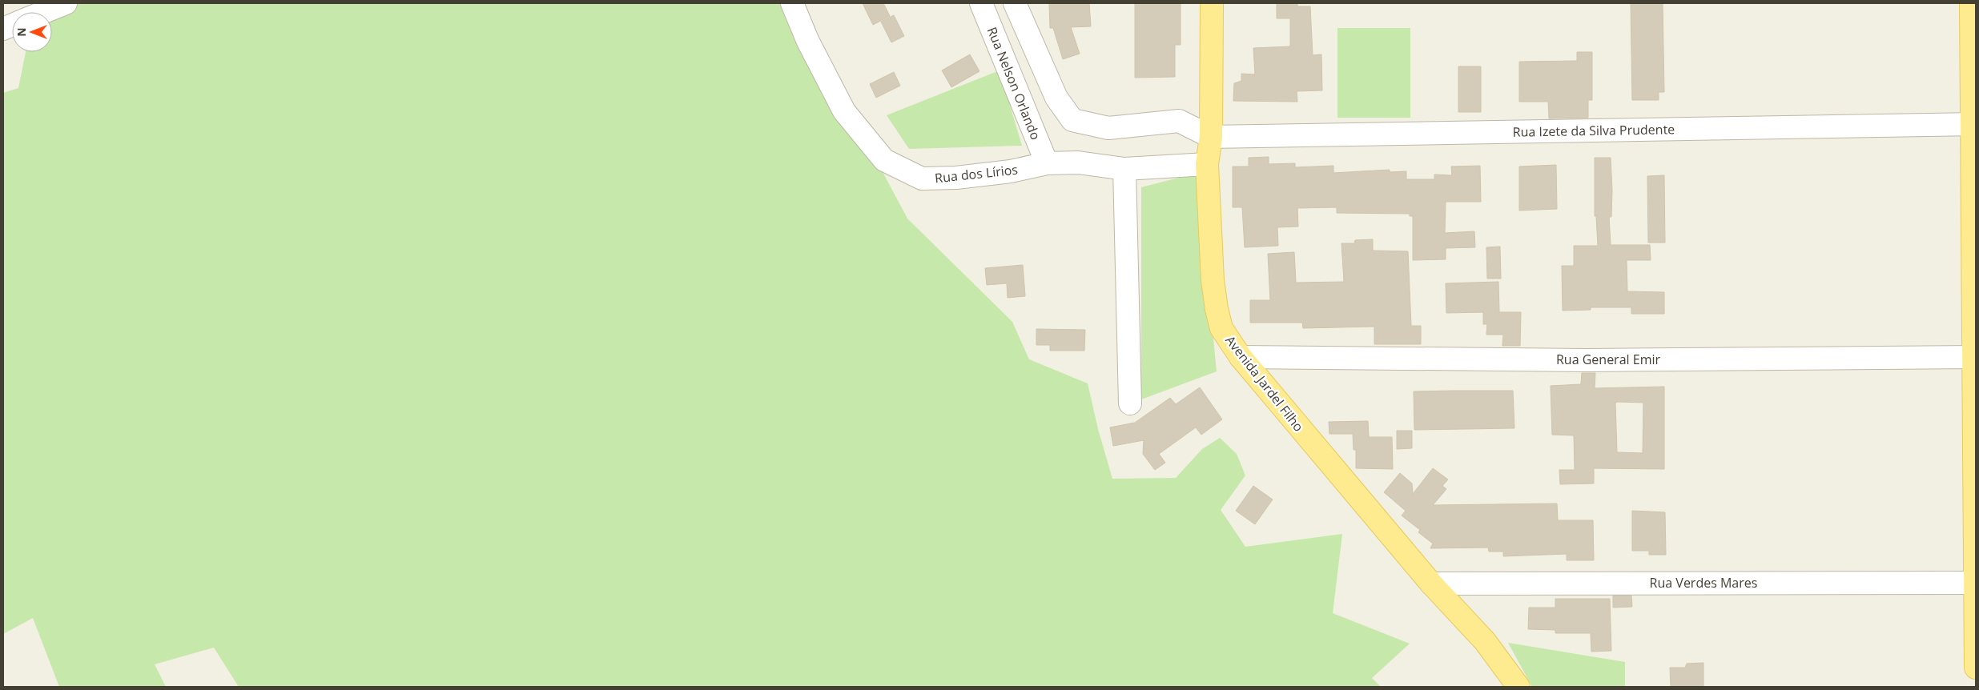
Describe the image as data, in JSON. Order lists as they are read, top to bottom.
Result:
{
  "streets": {
    "main road": ["Avenida Jardel Filho"],
    "street": [
      "Rua Nelson Orlando",
      "Rua Izete da Silva Prudente",
      "Rua dos Lírios",
      "Rua General Emir",
      "Rua Verdes Mares"
    ]
  },
  "crossings": [
    ["Rua Nelson Orlando", "Rua dos Lírios"],
    ["Rua Izete da Silva Prudente", "Avenida Jardel Filho"],
    ["Rua dos Lírios", "Avenida Jardel Filho"],
    ["Rua General Emir", "Avenida Jardel Filho"],
    ["Avenida Jardel Filho", "Rua Verdes Mares"]
  ],
  "north": "left"
}
